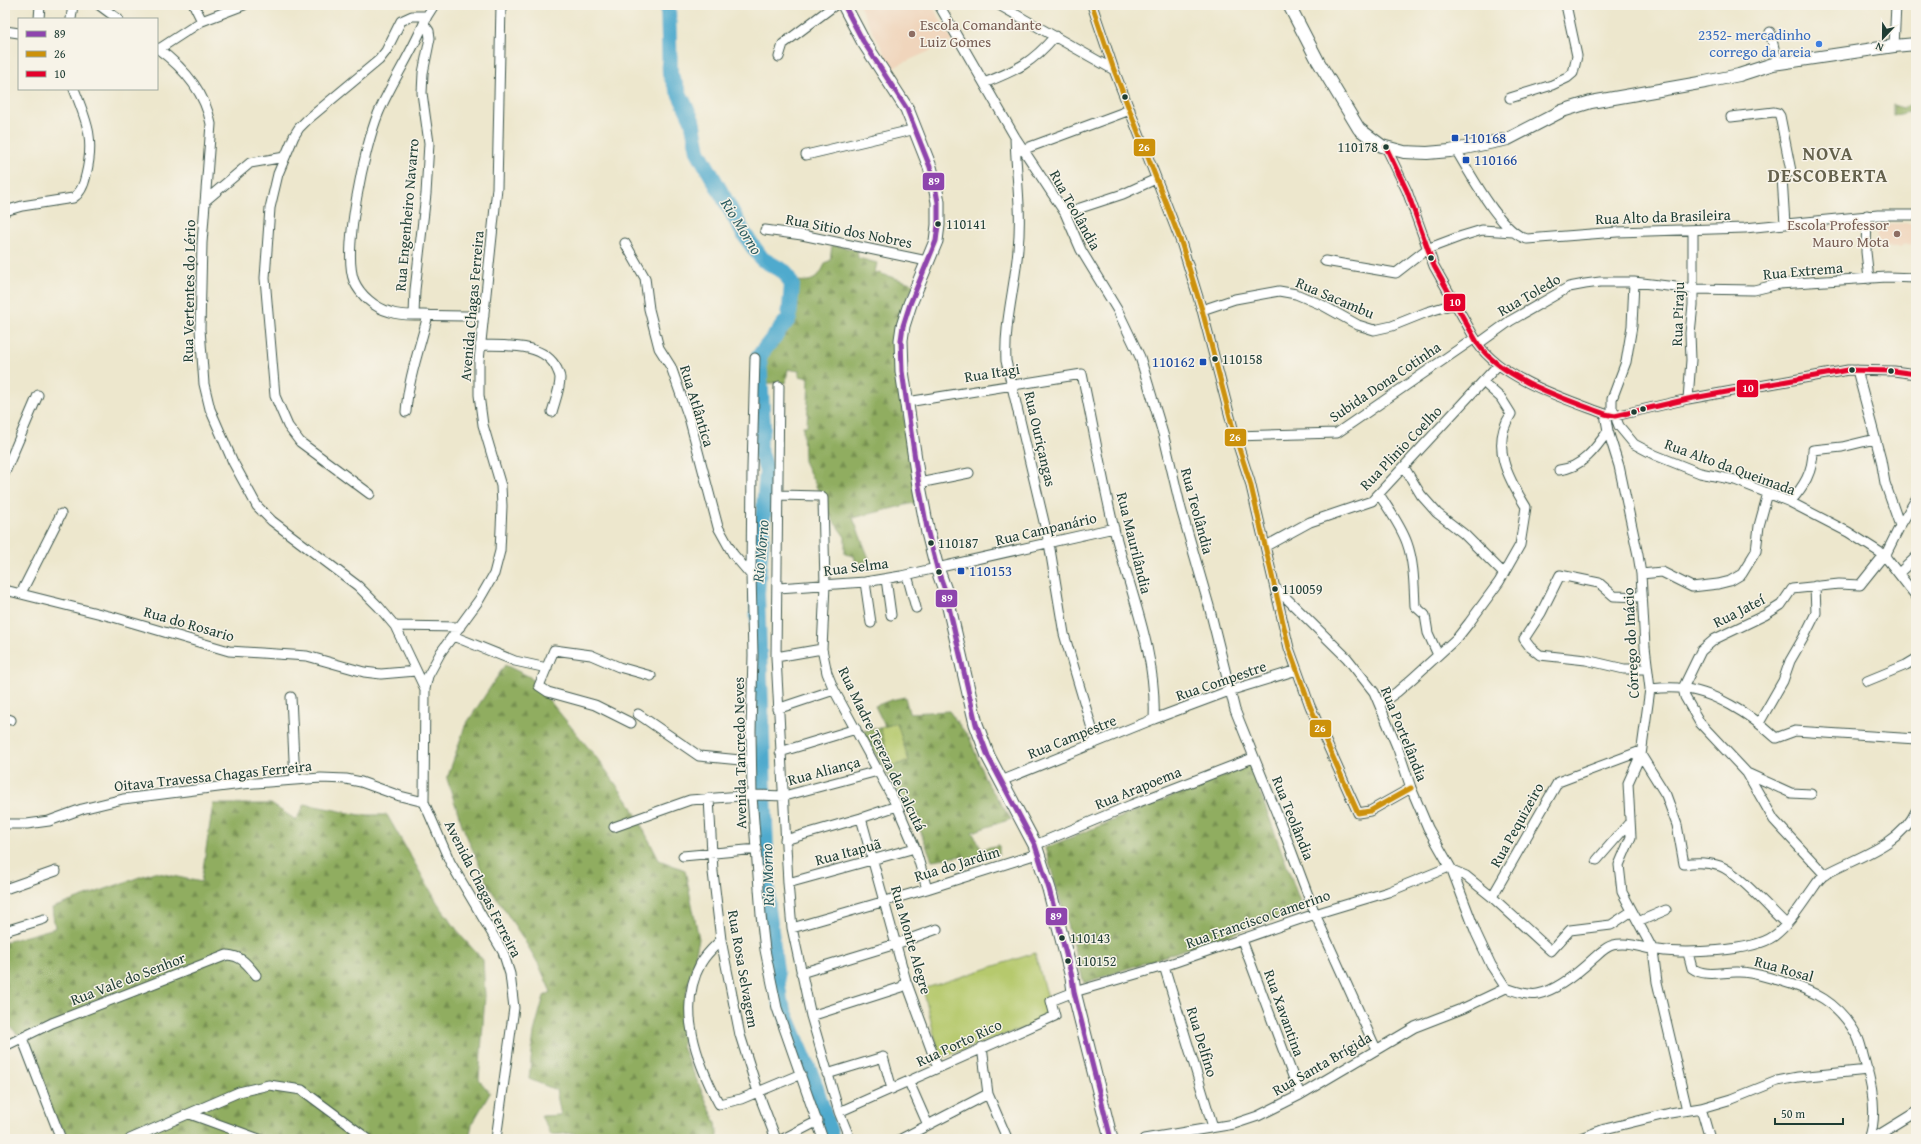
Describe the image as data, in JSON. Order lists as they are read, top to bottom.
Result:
{
  "streets": {
    "street": [
      "Rua Teolândia",
      "Rua Engenheiro Navarro",
      "Rua Alto da Brasileira",
      "Rua Sitio dos Nobres",
      "Rua Extrema",
      "Rua Vertentes do Lério",
      "Rua Toledo",
      "Rua Sacambu",
      "Avenida Chagas Ferreira",
      "Rua Piraju",
      "Rua Itagi",
      "Subida Dona Cotinha",
      "Rua Atlântica",
      "Rua Ouriçangas",
      "Rua Plinio Coelho",
      "Rua Alto da Queimada",
      "Rua Campanário",
      "Rua Maurilândia",
      "Rua Selma",
      "Rua Jateí",
      "Rua do Rosario",
      "Córrego do Inácio",
      "Rua Compestre",
      "Rua Portelândia",
      "Rua Campestre",
      "Rua Madre Tereza de Calcutá",
      "Avenida Tancredo Neves",
      "Rua Aliança",
      "Oitava Travessa Chagas Ferreira",
      "Rua Arapoema",
      "Rua Pequizeiro",
      "Rua Itapuã",
      "Rua do Jardim",
      "Rua Francisco Camerino",
      "Rua Monte Alegre",
      "Rua Rosa Selvagem",
      "Rua Rosal",
      "Rua Vale do Senhor",
      "Rua Xavantina",
      "Rua Delfino",
      "Rua Porto Rico",
      "Rua Santa Brígida"
    ]
  },
  "crossings": [
    ["Rua Teolândia", "Rua Ouriçangas"],
    ["Rua Teolândia", "Rua Compestre"],
    ["Rua Teolândia", "Rua Arapoema"],
    ["Rua Teolândia", "Rua Francisco Camerino"],
    ["Rua Teolândia", "Rua Santa Brígida"],
    ["Rua Alto da Brasileira", "Rua Piraju"],
    ["Rua Extrema", "Rua Toledo"],
    ["Rua Extrema", "Rua Piraju"],
    ["Rua Vertentes do Lério", "Avenida Chagas Ferreira"],
    ["Rua Vertentes do Lério", "Rua do Rosario"],
    ["Rua Toledo", "Rua Piraju"],
    ["Rua Toledo", "Subida Dona Cotinha"],
    ["Avenida Chagas Ferreira", "Oitava Travessa Chagas Ferreira"],
    ["Rua Itagi", "Rua Ouriçangas"],
    ["Rua Itagi", "Rua Maurilândia"],
    ["Rua Atlântica", "Avenida Tancredo Neves"],
    ["Rua Ouriçangas", "Rua Campanário"],
    ["Rua Ouriçangas", "Rua Campestre"],
    ["Rua Alto da Queimada", "Rua Jateí"],
    ["Rua Campanário", "Rua Maurilândia"],
    ["Rua Campanário", "Rua Selma"],
    ["Rua Maurilândia", "Rua Compestre"],
    ["Rua Maurilândia", "Rua Campestre"],
    ["Rua Selma", "Rua Madre Tereza de Calcutá"],
    ["Córrego do Inácio", "Rua Pequizeiro"],
    ["Rua Compestre", "Rua Campestre"],
    ["Rua Portelândia", "Rua Francisco Camerino"],
    ["Rua Portelândia", "Rua Santa Brígida"],
    ["Rua Madre Tereza de Calcutá", "Rua Aliança"],
    ["Rua Madre Tereza de Calcutá", "Rua Itapuã"],
    ["Rua Madre Tereza de Calcutá", "Rua do Jardim"],
    ["Avenida Tancredo Neves", "Rua Aliança"],
    ["Rua Aliança", "Rua Rosa Selvagem"],
    ["Rua Arapoema", "Rua do Jardim"],
    ["Rua Itapuã", "Rua Monte Alegre"],
    ["Rua do Jardim", "Rua Monte Alegre"],
    ["Rua Francisco Camerino", "Rua Xavantina"],
    ["Rua Francisco Camerino", "Rua Delfino"],
    ["Rua Francisco Camerino", "Rua Porto Rico"],
    ["Rua Monte Alegre", "Rua Porto Rico"],
    ["Rua Xavantina", "Rua Santa Brígida"],
    ["Rua Delfino", "Rua Santa Brígida"]
  ],
  "districts": ["NOVA DESCOBERTA"],
  "water": ["Rio Morno"],
  "places": {
    "other": [
      "Escola Comandante Luiz Gomes",
      "2352- mercadinho corrego da areia",
      "110178",
      "110141",
      "Escola Professor Mauro Mota",
      "110158",
      "110187",
      "110059",
      "110143",
      "110152"
    ],
    "transit": [
      "110168",
      "110166",
      "110162",
      "110153"
    ]
  },
  "lines": ["transit line 89", "transit line 26", "transit line 10"],
  "legend": ["89", "26", "10"],
  "scale_bar": "50 m",
  "north": "bottom"
}
